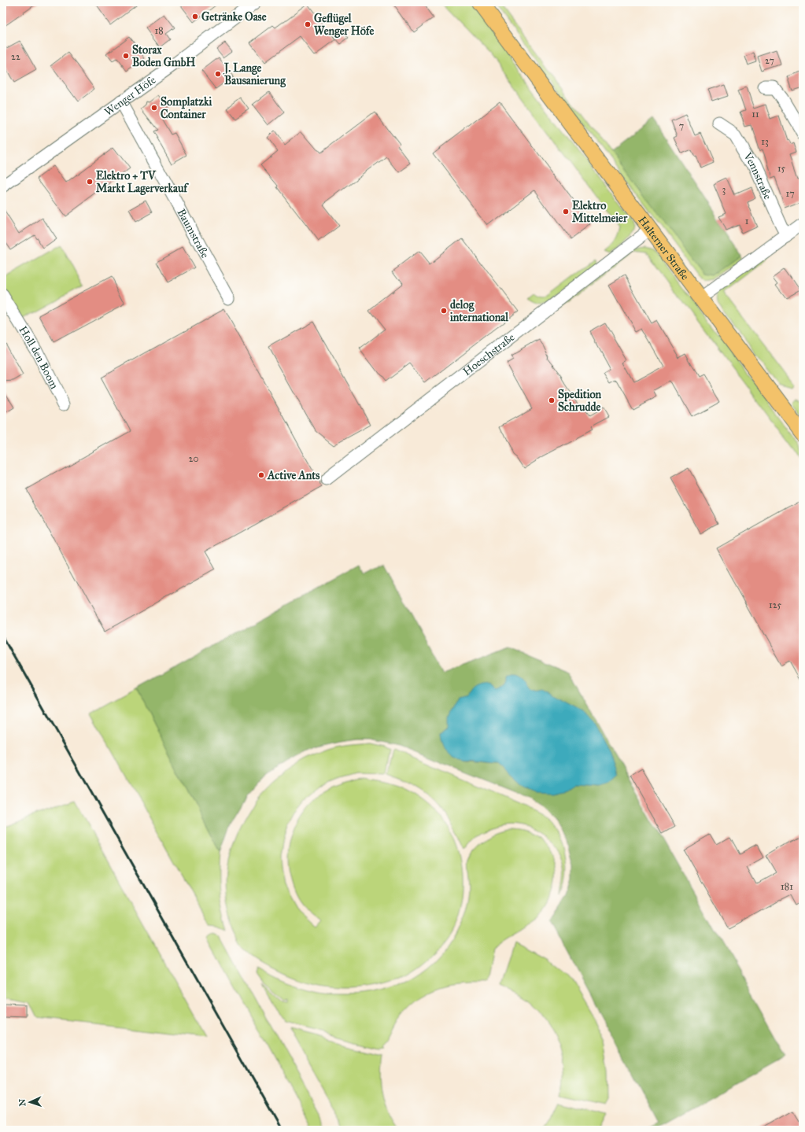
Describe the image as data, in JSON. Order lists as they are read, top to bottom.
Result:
{
  "streets": {
    "main road": ["Halterner Straße"],
    "street": [
      "Wenger Höfe",
      "Vennstraße",
      "Baumstraße",
      "Hoeschstraße",
      "Holl den Boom"
    ]
  },
  "crossings": [
    ["Wenger Höfe", "Baumstraße"],
    ["Halterner Straße", "Hoeschstraße"]
  ],
  "places": [
    "Getränke Oase",
    "Geflügel Wenger Höfe",
    "Storax Boden GmbH",
    "J. Lange Bausanierung",
    "Somplatzki Container",
    "Elektro + TV Markt Lagerverkauf",
    "Elektro Mittelmeier",
    "delog international",
    "Spedition Schrudde",
    "Active Ants"
  ],
  "house_numbers": [
    "18",
    "22",
    "27",
    "11",
    "7",
    "13",
    "15",
    "3",
    "17",
    "1",
    "20",
    "125",
    "181"
  ],
  "north": "left"
}
